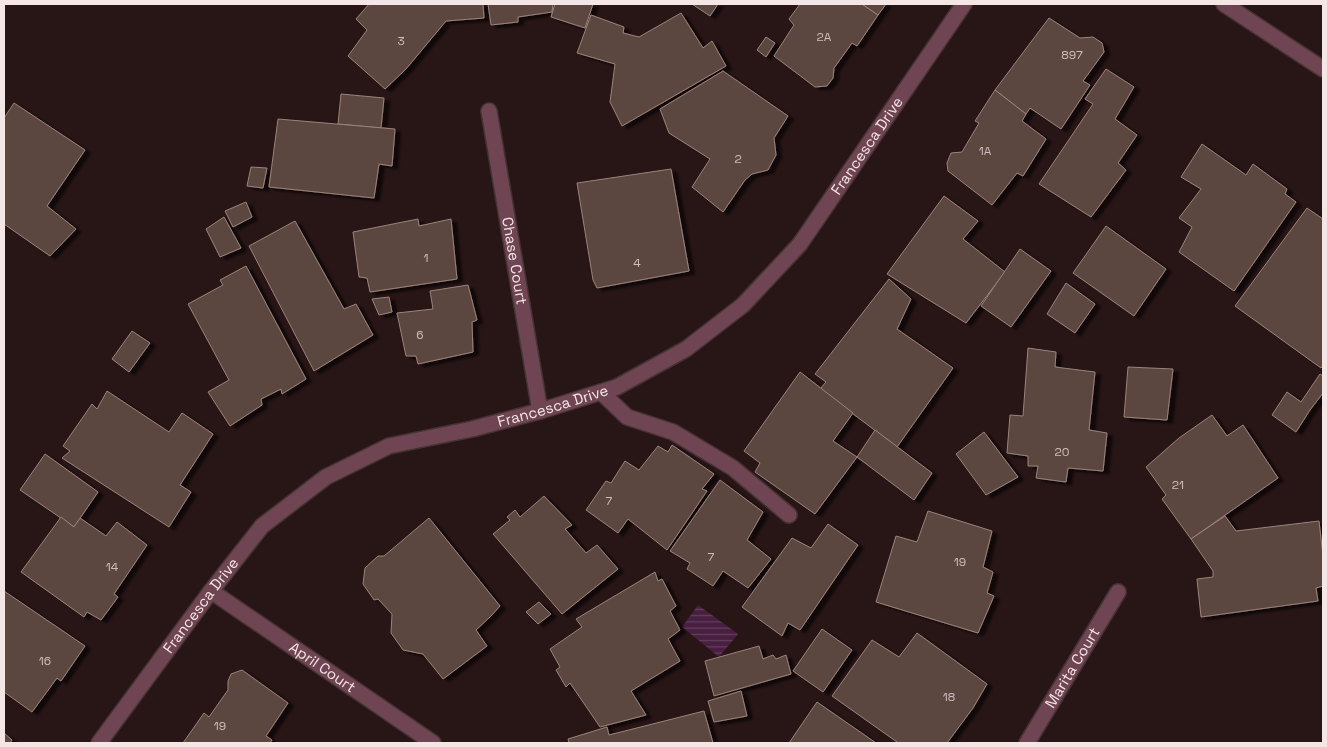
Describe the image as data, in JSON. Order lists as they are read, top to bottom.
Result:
{
  "streets": {
    "street": [
      "Francesca Drive",
      "Chase Court",
      "April Court",
      "Marita Court"
    ]
  },
  "crossings": [
    ["Francesca Drive", "Chase Court"],
    ["Francesca Drive", "April Court"]
  ],
  "house_numbers": [
    "2A",
    "3",
    "897",
    "1A",
    "2",
    "1",
    "4",
    "6",
    "20",
    "21",
    "7",
    "7",
    "19",
    "14",
    "16",
    "18",
    "19"
  ]
}
